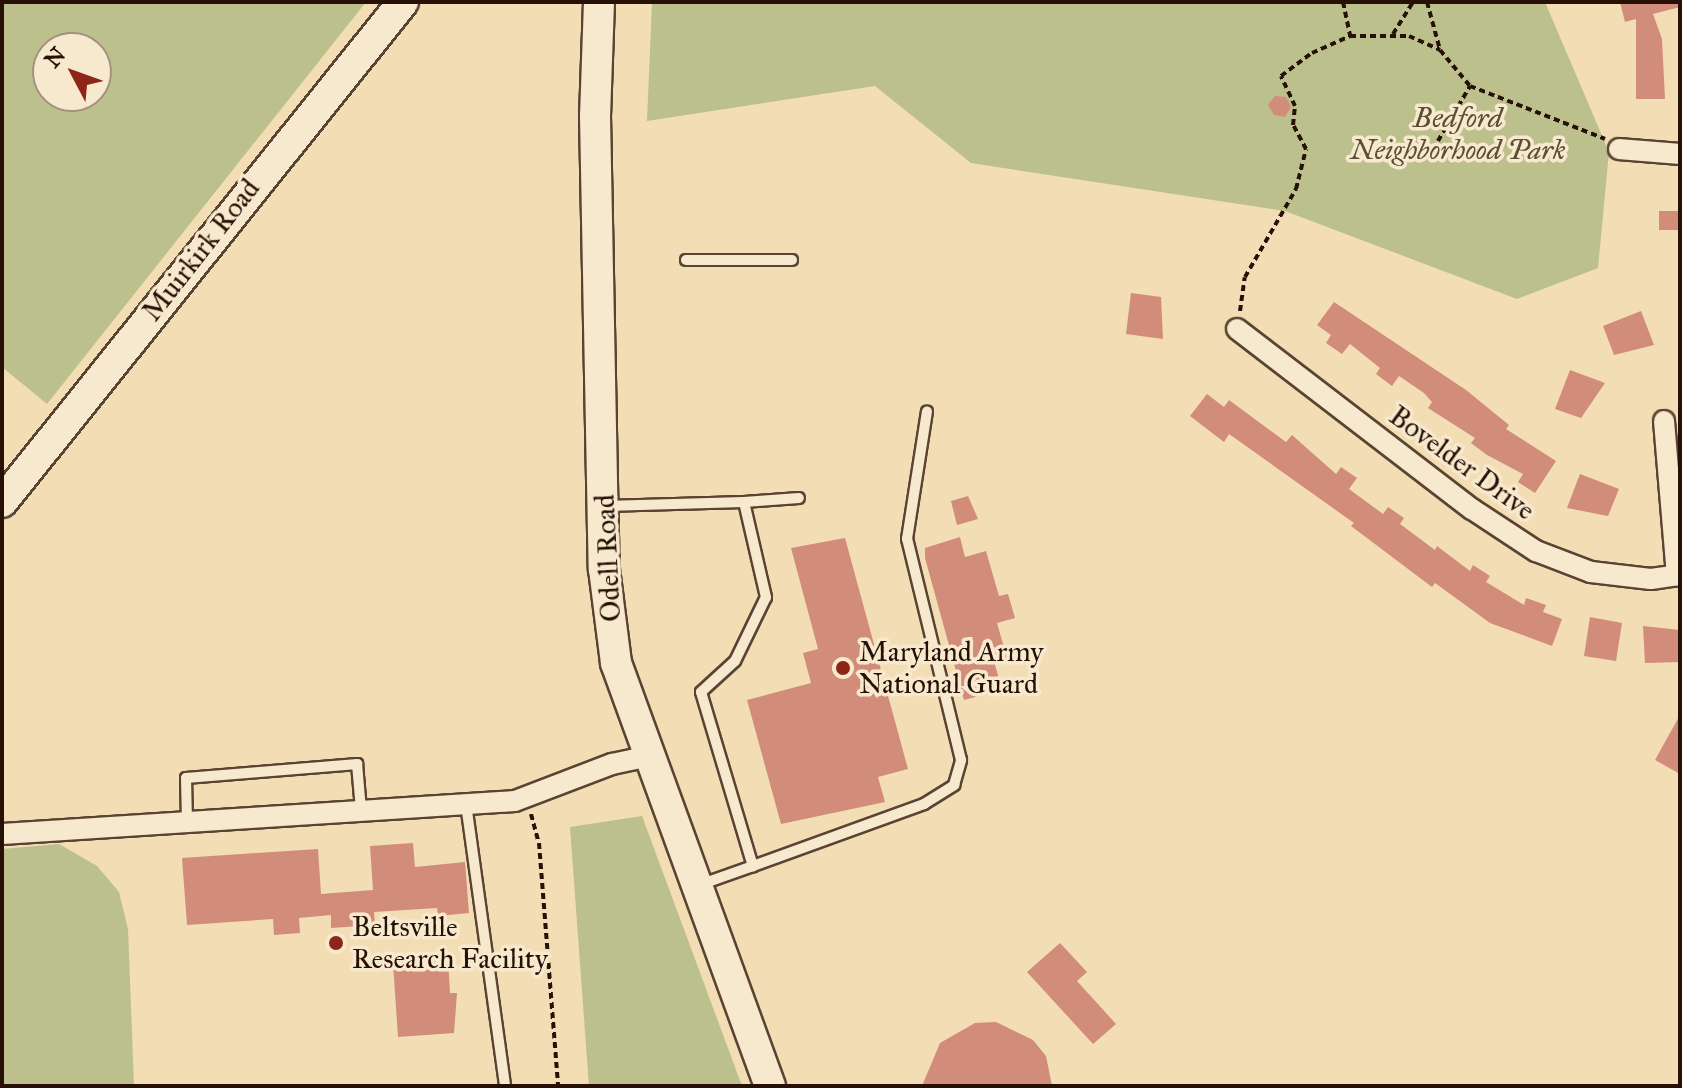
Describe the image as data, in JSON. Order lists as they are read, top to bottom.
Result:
{
  "streets": {
    "street": ["Muirkirk Road", "Bovelder Drive", "Odell Road"]
  },
  "parks": ["Bedford Neighborhood Park"],
  "places": ["Maryland Army National Guard", "Beltsville Research Facility"],
  "north": "top left"
}
